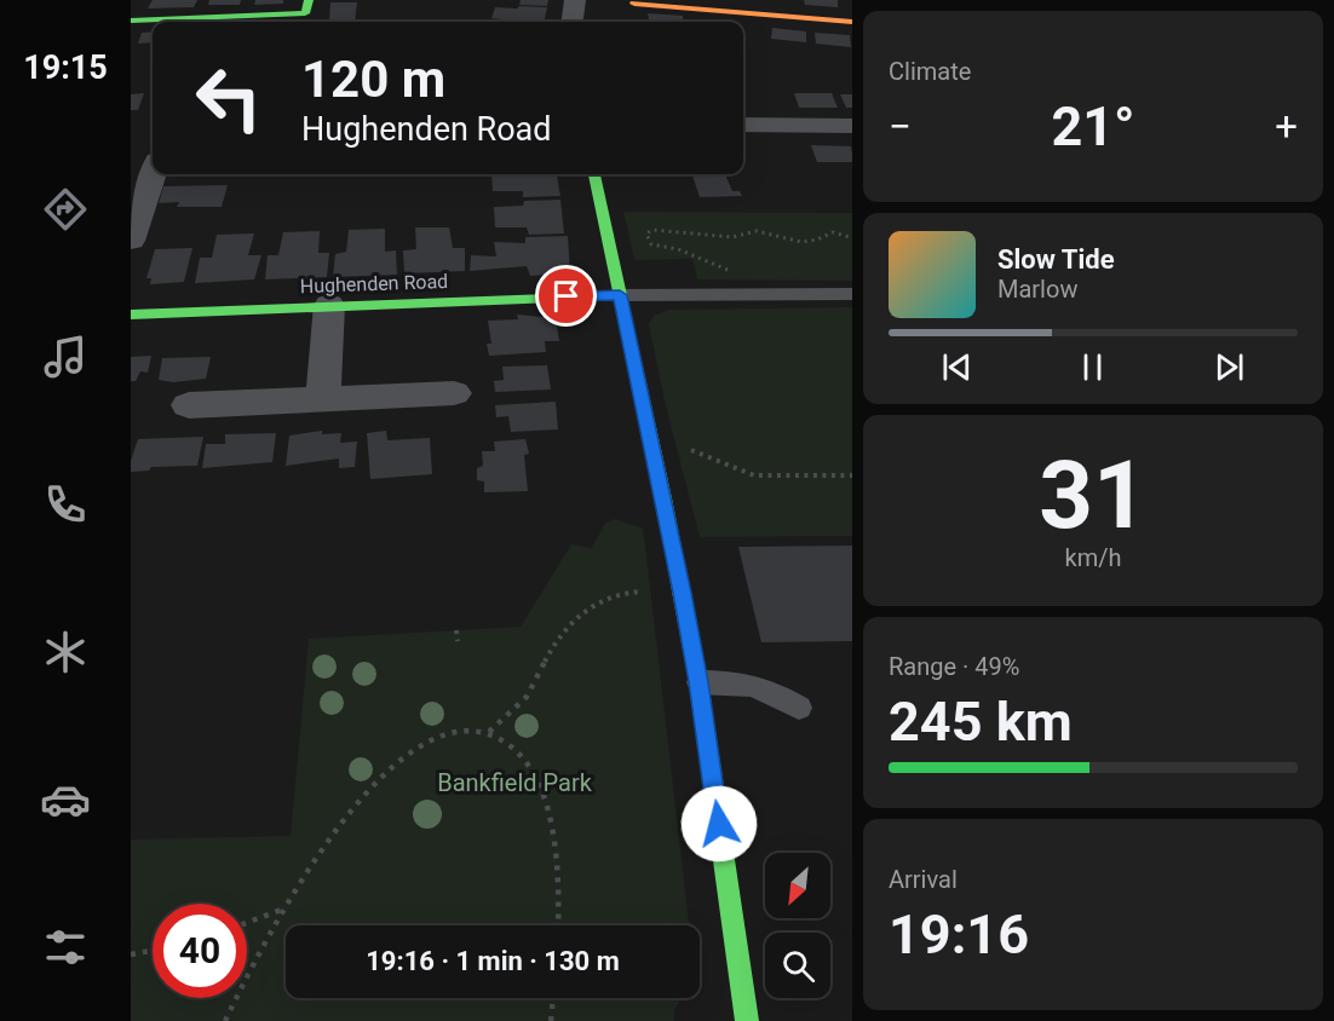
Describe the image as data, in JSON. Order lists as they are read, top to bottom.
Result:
{
  "streets": {
    "street": ["Hughenden Road"]
  },
  "parks": ["Bankfield Park"],
  "north": "bottom left",
  "page": {
    "tabs": "19:15",
    "tile": [
      "Climate",
      ["31", "km/h"],
      ["Range · 49%", "245 km"],
      ["Arrival", "19:16"]
    ],
    "turn": ["120 m", "Hughenden Road"],
    "heat": ["−", "21°", "+"],
    "song": ["Slow Tide", "Marlow"],
    "limit": "40",
    "trip": "19:16 · 1 min · 130 m"
  }
}
